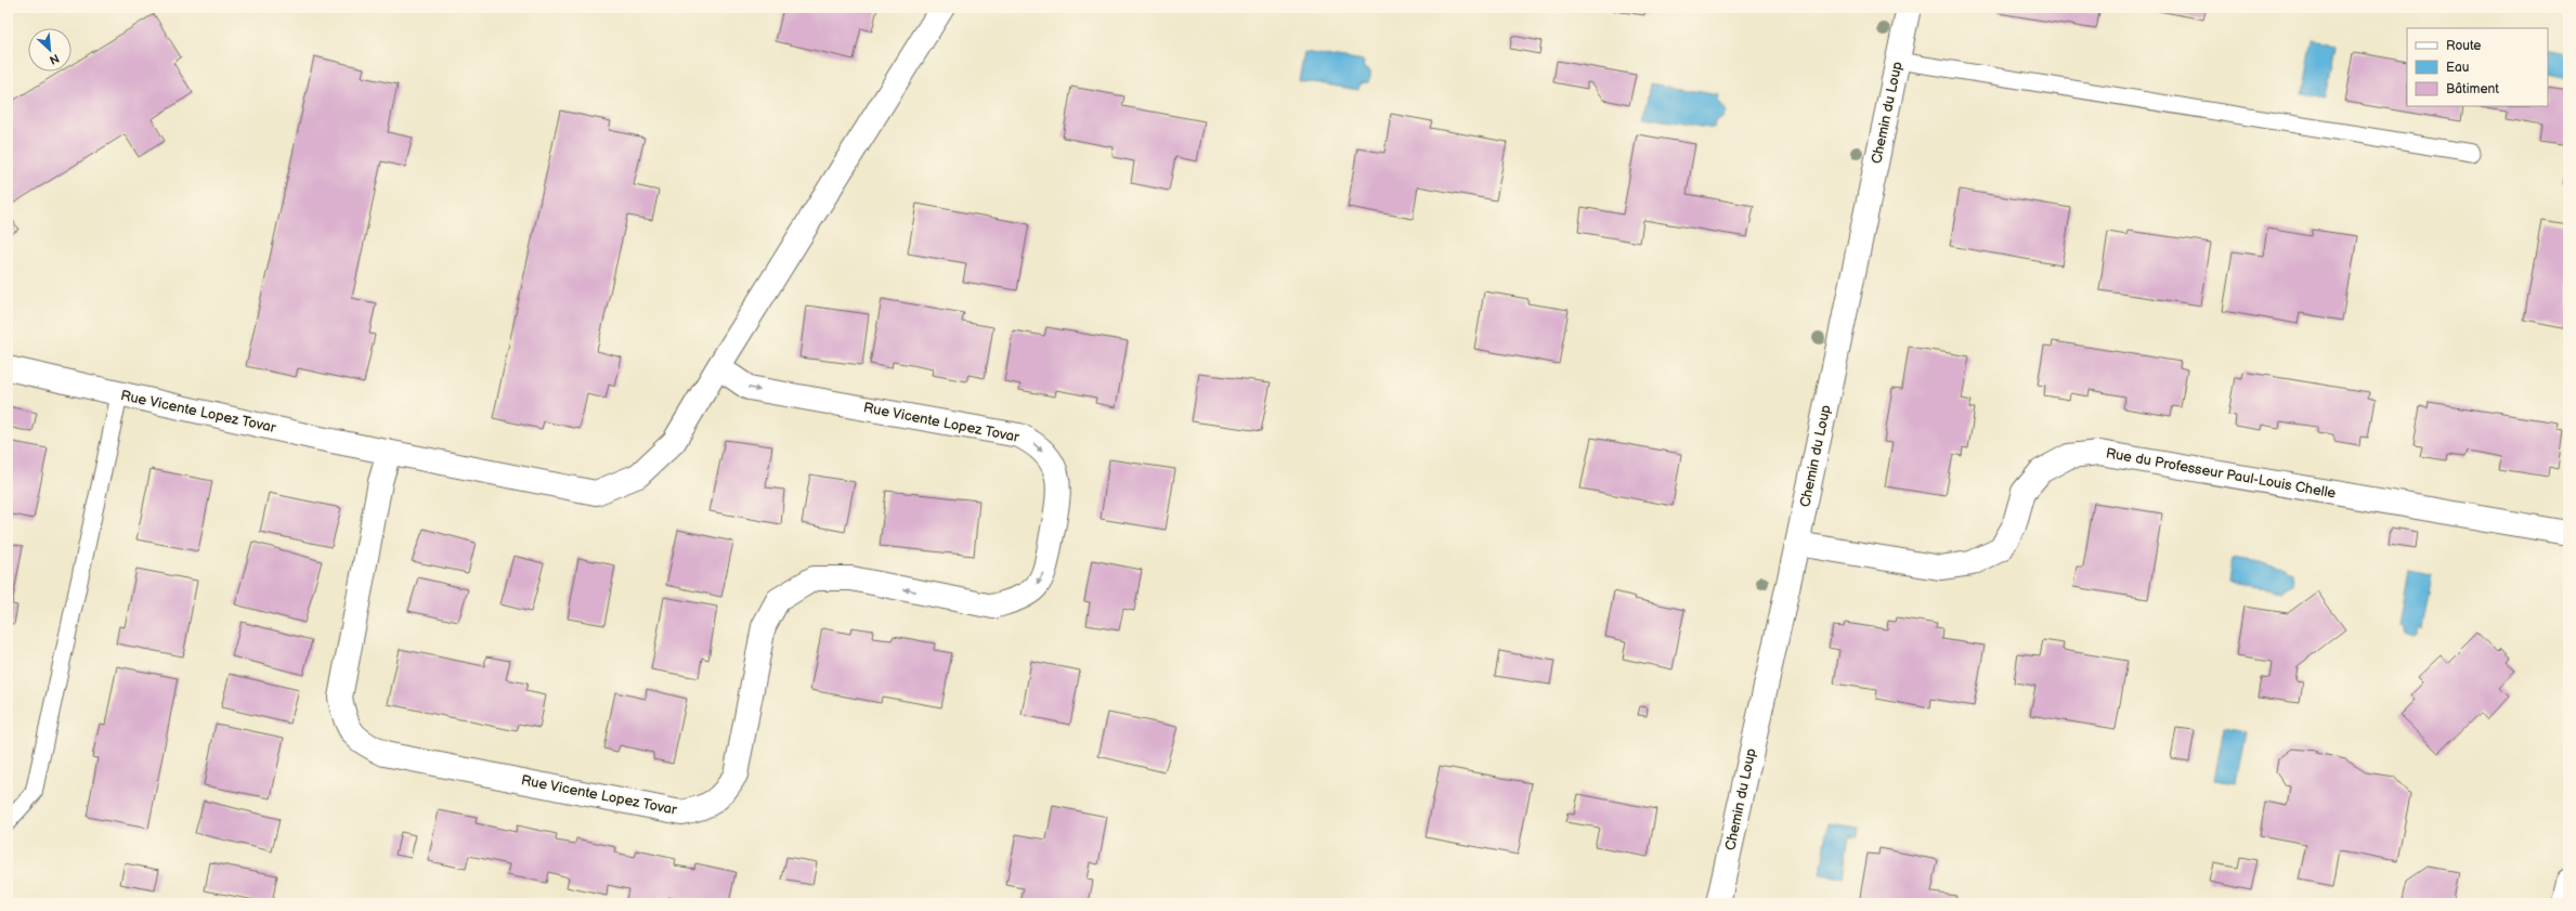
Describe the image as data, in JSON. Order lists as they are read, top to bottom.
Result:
{
  "streets": {
    "street": ["Chemin du Loup", "Rue Vicente Lopez Tovar", "Rue du Professeur Paul-Louis Chelle"]
  },
  "crossings": [
    ["Chemin du Loup", "Rue du Professeur Paul-Louis Chelle"]
  ],
  "legend": ["Route", "Eau", "Bâtiment"],
  "north": "bottom right"
}
